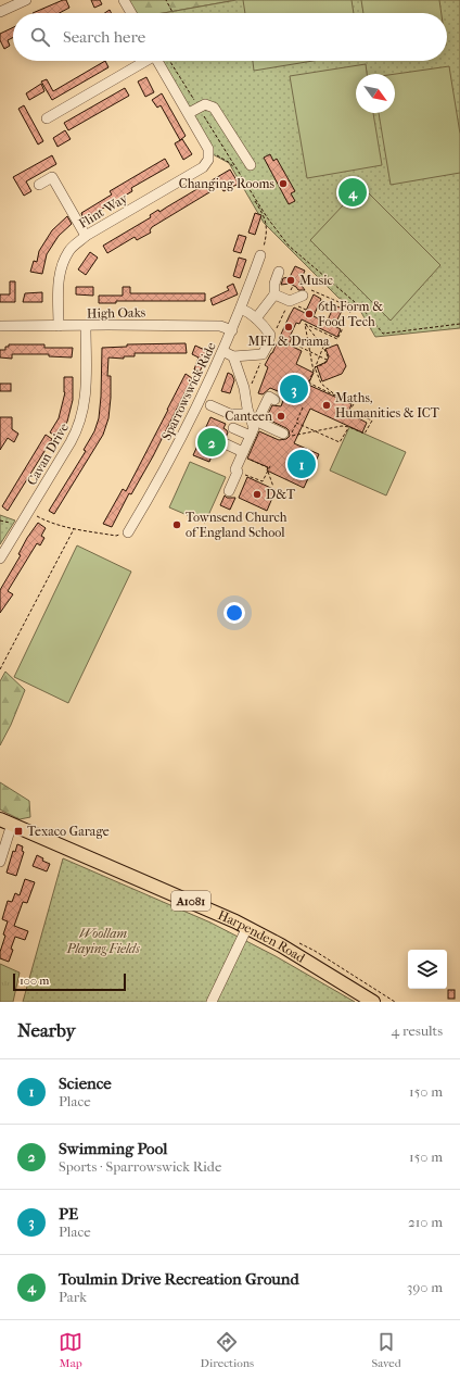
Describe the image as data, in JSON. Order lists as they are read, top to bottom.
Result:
{
  "streets": {
    "main road": ["A1081", "Harpenden Road"],
    "street": [
      "Flint Way",
      "High Oaks",
      "Sparrowswick Ride",
      "Cavan Drive"
    ]
  },
  "crossings": [
    ["Flint Way", "High Oaks"],
    ["High Oaks", "Sparrowswick Ride"],
    ["High Oaks", "Cavan Drive"]
  ],
  "parks": ["Woollam Playing Fields"],
  "places": {
    "other": [
      "Changing Rooms",
      "Music",
      "6th Form & Food Tech",
      "MFL & Drama",
      "Maths, Humanities & ICT",
      "Canteen",
      "D&T",
      "Townsend Church of England School"
    ],
    "transit": ["Texaco Garage"]
  },
  "scale_bar": "100 m",
  "north": "bottom right",
  "page": {
    "search": "Search here",
    "pins": [
      "4",
      "3",
      "2",
      "1"
    ],
    "scale": "100 m",
    "heading": ["Nearby", "4 results"],
    "list": [
      {
        "mark": "1",
        "name": "Science",
        "note": "Place",
        "value": "150 m"
      },
      {
        "mark": "2",
        "name": "Swimming Pool",
        "note": "Sports · Sparrowswick Ride",
        "value": "150 m"
      },
      {
        "mark": "3",
        "name": "PE",
        "note": "Place",
        "value": "210 m"
      },
      {
        "mark": "4",
        "name": "Toulmin Drive Recreation Ground",
        "note": "Park",
        "value": "390 m"
      }
    ],
    "nav": ["Map", "Directions", "Saved"]
  }
}
